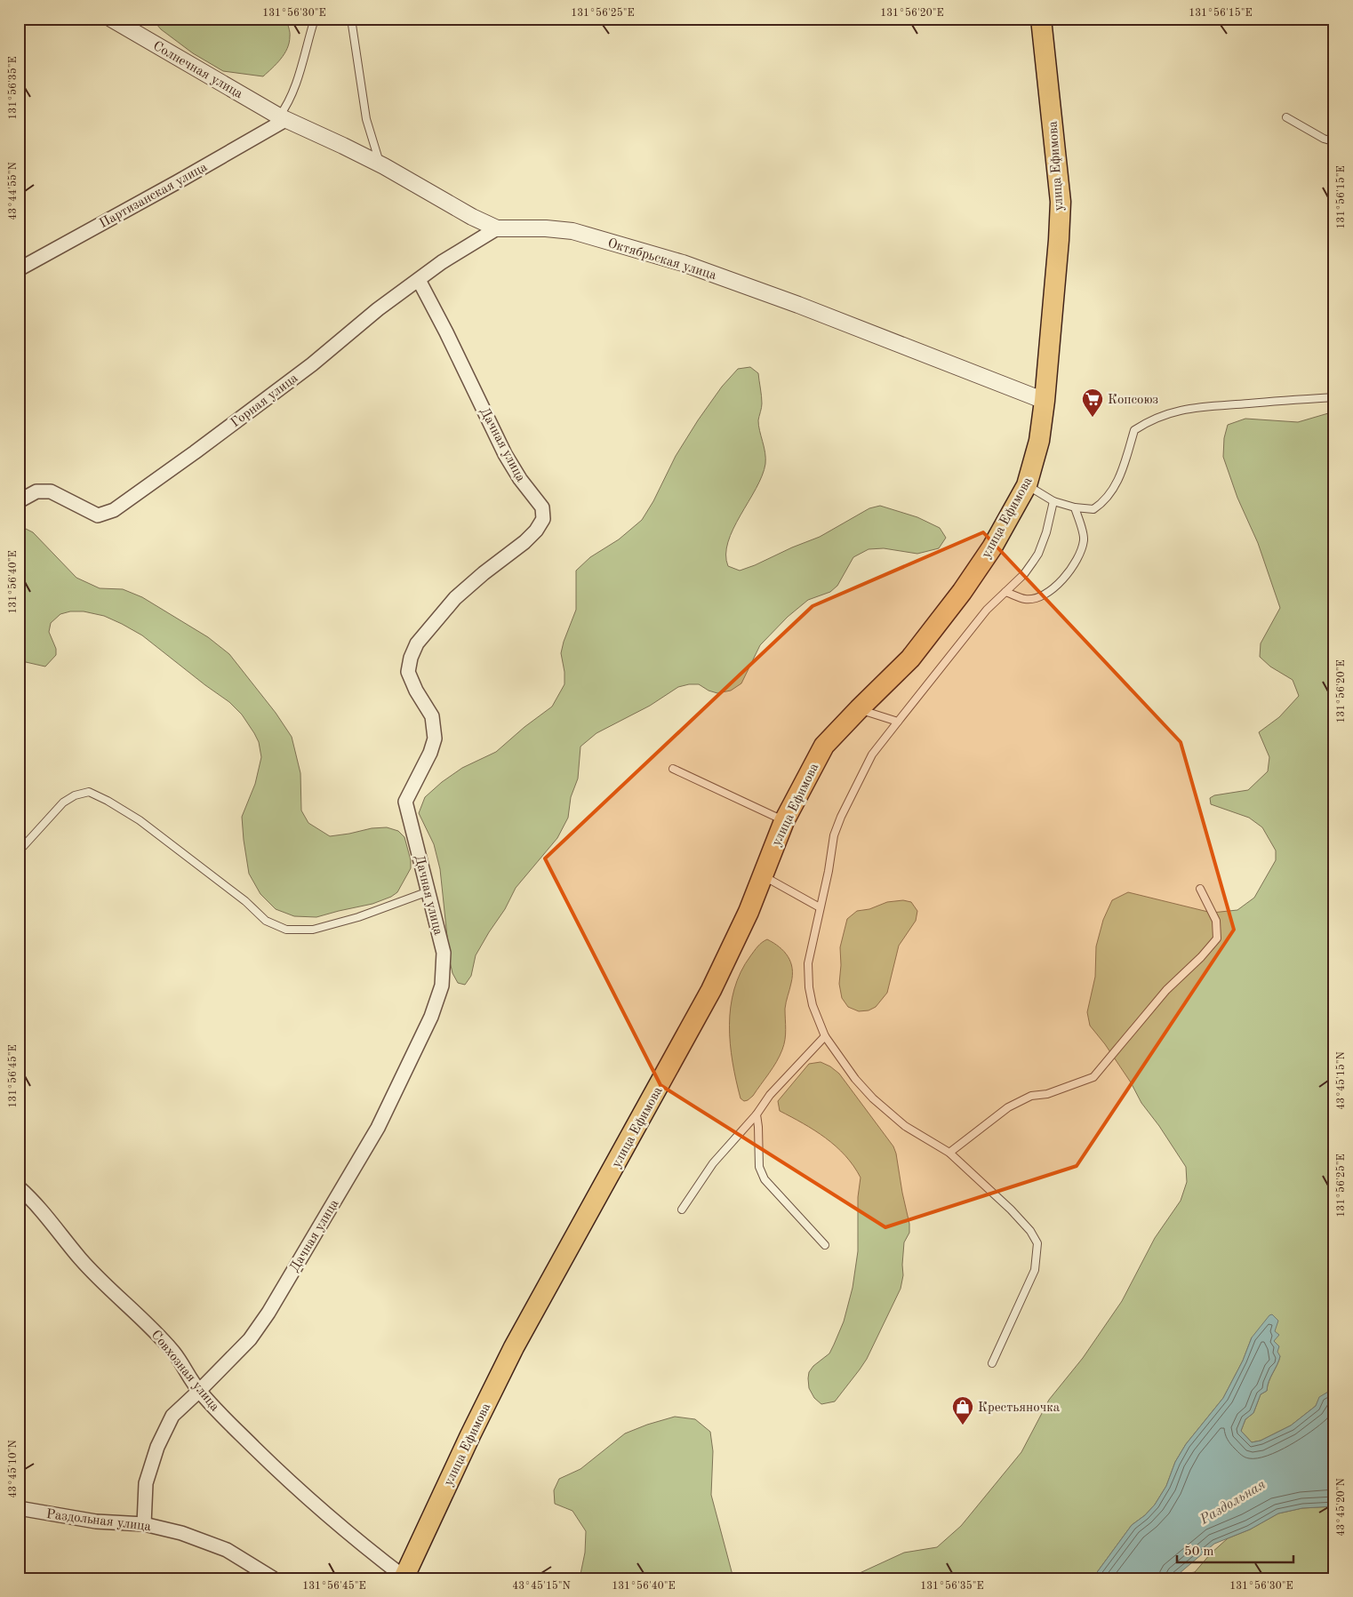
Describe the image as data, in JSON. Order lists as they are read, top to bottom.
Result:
{
  "streets": {
    "main road": ["улица Ефимова"],
    "street": [
      "Солнечная улица",
      "Партизанская улица",
      "Октябрьская улица",
      "Горная улица",
      "Дачная улица",
      "Совхозная улица",
      "Раздольная улица"
    ]
  },
  "crossings": [
    ["Солнечная улица", "Партизанская улица"],
    ["Солнечная улица", "Октябрьская улица"],
    ["улица Ефимова", "Октябрьская улица"],
    ["улица Ефимова", "Совхозная улица"],
    ["Партизанская улица", "Октябрьская улица"],
    ["Октябрьская улица", "Горная улица"],
    ["Горная улица", "Дачная улица"],
    ["Дачная улица", "Совхозная улица"],
    ["Дачная улица", "Раздольная улица"]
  ],
  "water": ["Раздольная"],
  "places": {
    "supermarket": ["Копсоюз"],
    "shop": ["Крестьяночка"]
  },
  "scale_bar": "50 m",
  "coordinates": [
    "131°56'30\"E",
    "131°56'25\"E",
    "131°56'20\"E",
    "131°56'15\"E",
    "131°56'35\"E",
    "43°44'55\"N",
    "131°56'40\"E",
    "131°56'45\"E",
    "43°45'15\"N",
    "43°45'10\"N",
    "43°45'20\"N"
  ]
}
